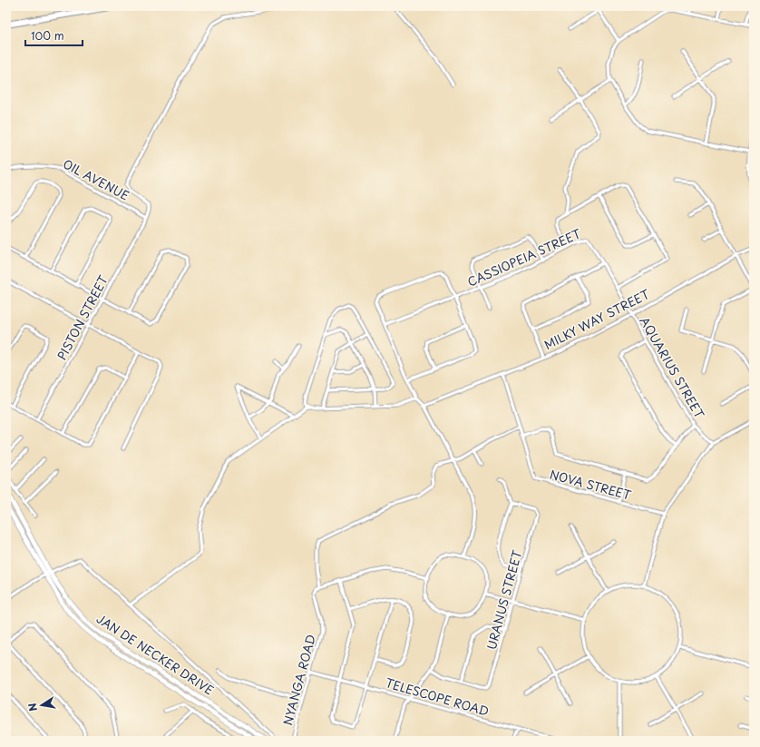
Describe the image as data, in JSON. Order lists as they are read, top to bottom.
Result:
{
  "streets": {
    "main road": ["JAN DE NECKER DRIVE"],
    "street": [
      "OIL AVENUE",
      "CASSIOPEIA STREET",
      "PISTON STREET",
      "MILKY WAY STREET",
      "AQUARIUS STREET",
      "NOVA STREET",
      "URANUS STREET",
      "NYANGA ROAD",
      "TELESCOPE ROAD"
    ]
  },
  "crossings": [
    ["OIL AVENUE", "PISTON STREET"],
    ["CASSIOPEIA STREET", "MILKY WAY STREET"],
    ["CASSIOPEIA STREET", "AQUARIUS STREET"],
    ["MILKY WAY STREET", "AQUARIUS STREET"],
    ["MILKY WAY STREET", "NOVA STREET"],
    ["NYANGA ROAD", "TELESCOPE ROAD"]
  ],
  "scale_bar": "100 m",
  "north": "left"
}
